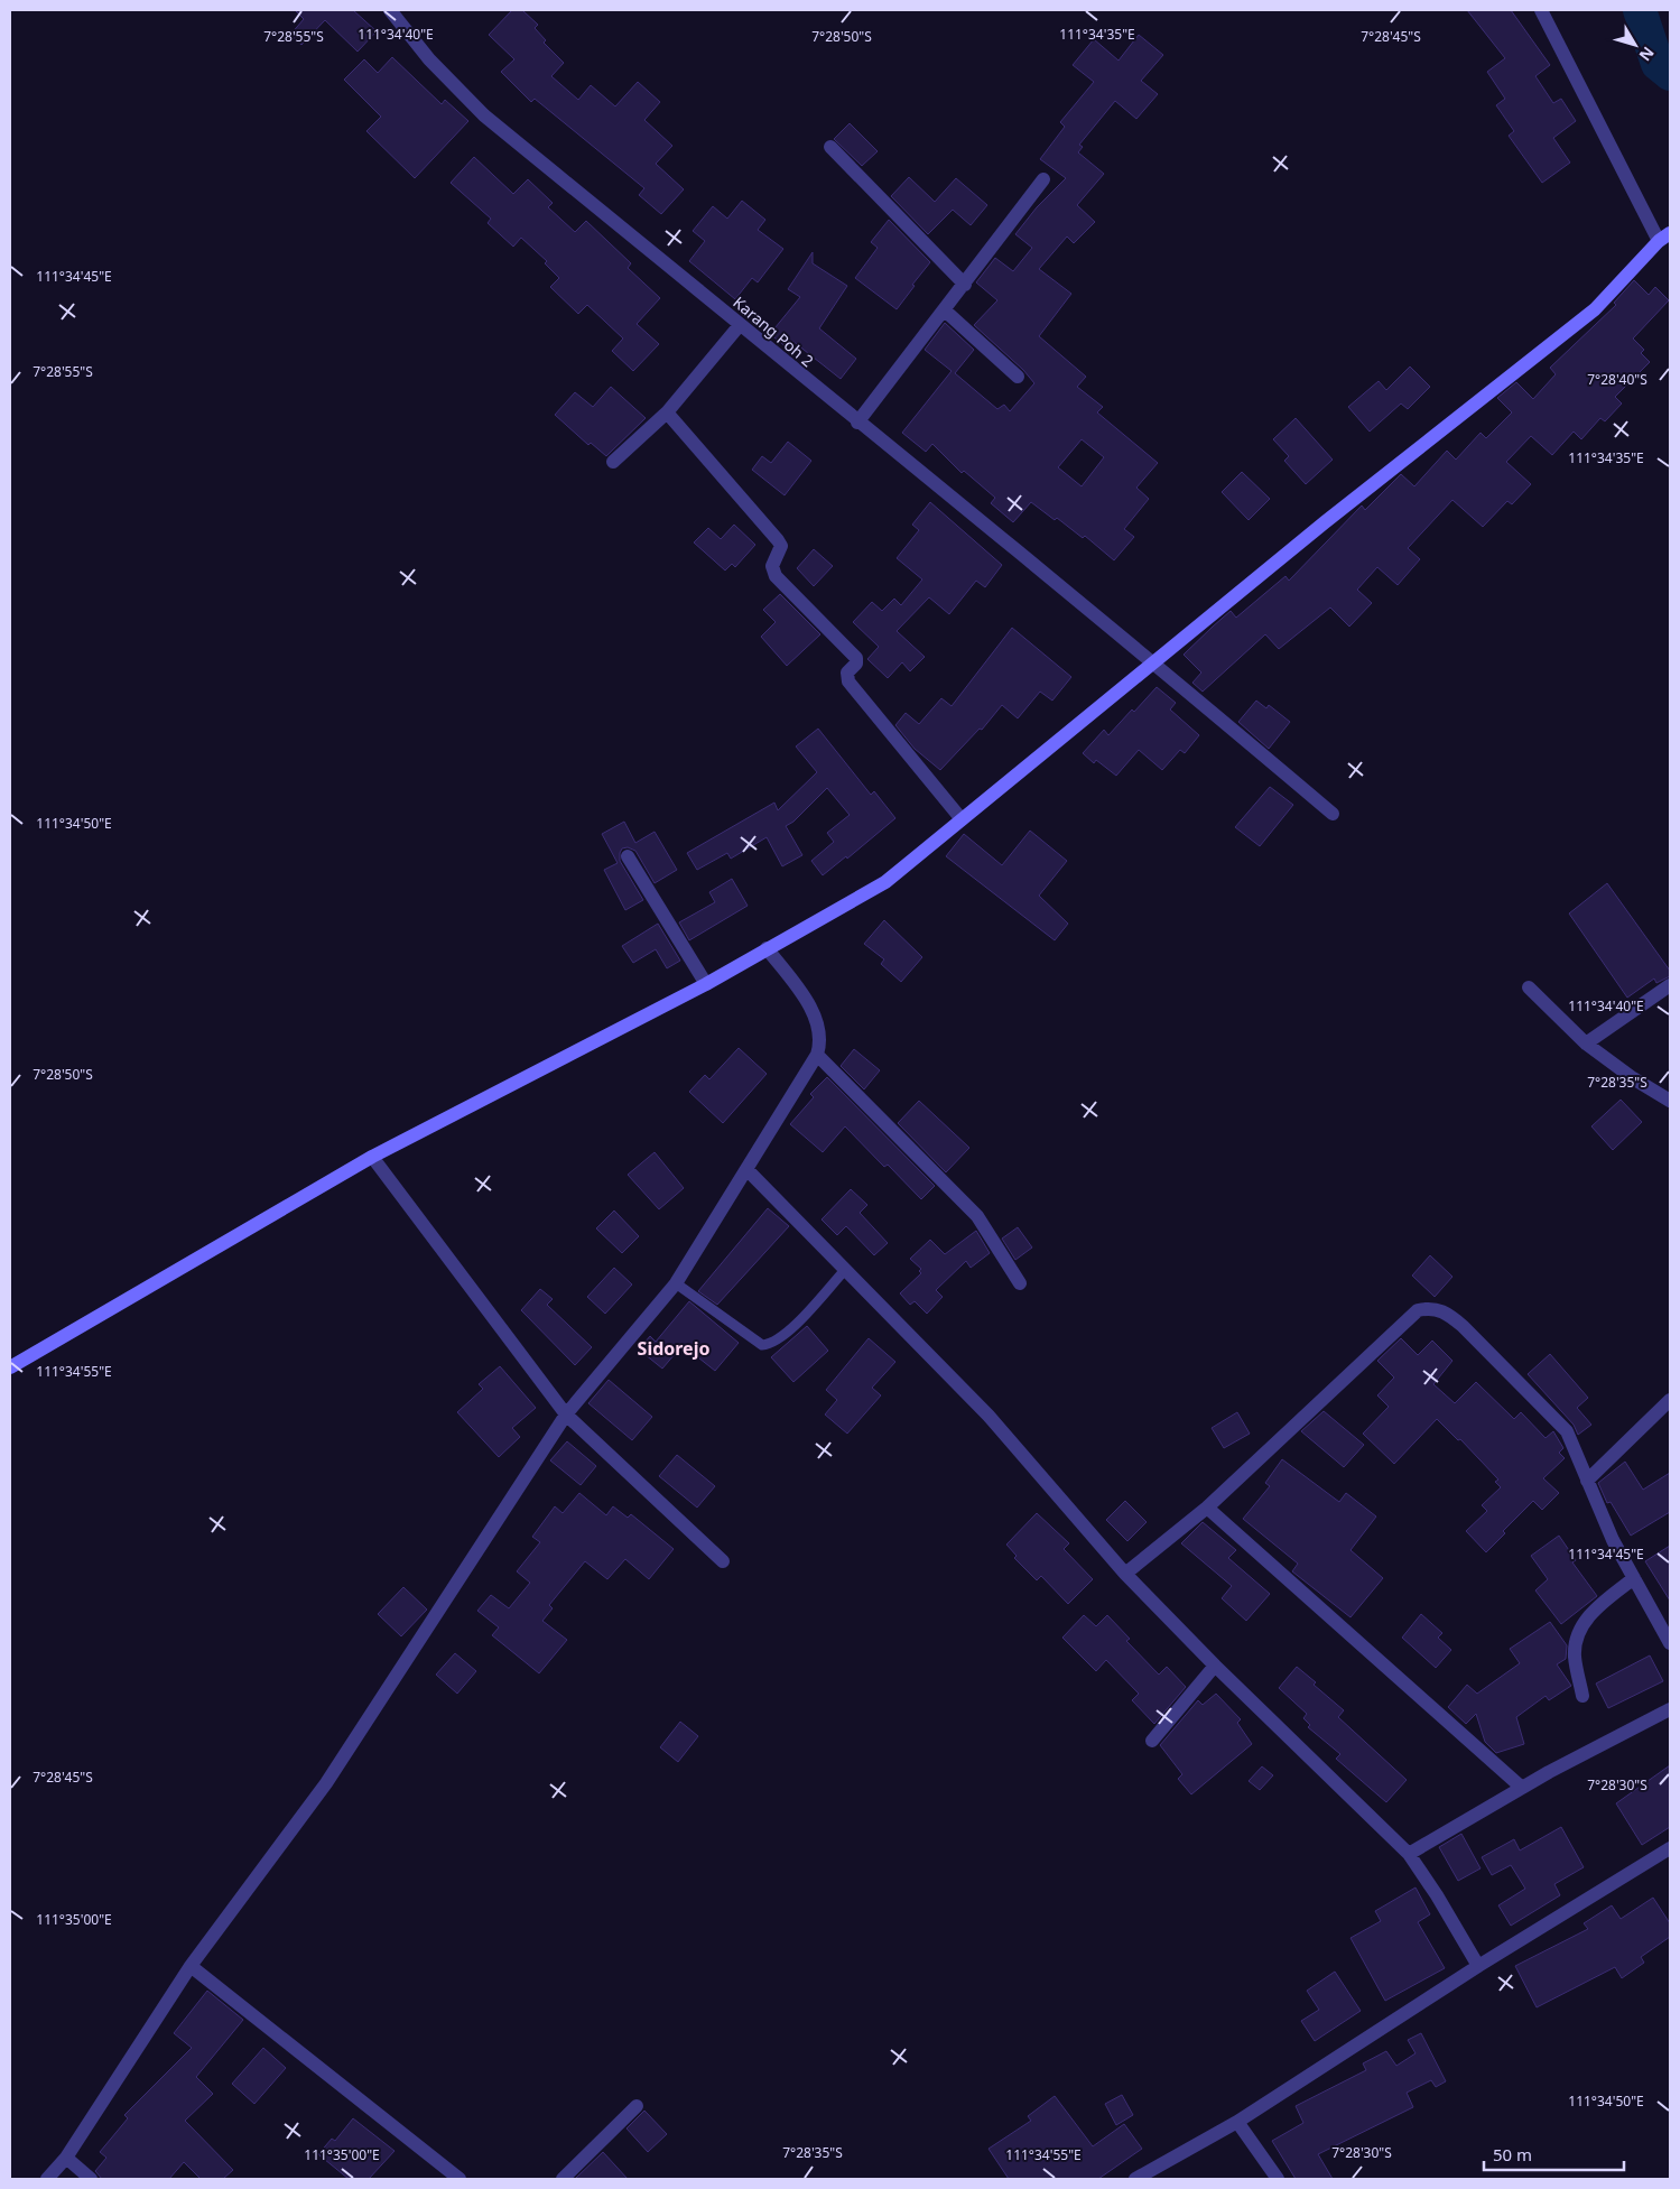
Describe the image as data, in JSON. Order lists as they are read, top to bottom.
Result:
{
  "streets": {
    "street": ["Karang Poh 2"]
  },
  "districts": ["Sidorejo"],
  "scale_bar": "50 m",
  "north": "bottom right",
  "coordinates": [
    "111°34'40\"E",
    "111°34'35\"E",
    "7°28'55\"S",
    "7°28'45\"S",
    "7°28'50\"S",
    "111°34'45\"E",
    "7°28'40\"S",
    "111°34'50\"E",
    "7°28'35\"S",
    "111°34'55\"E",
    "7°28'30\"S",
    "111°35'00\"E"
  ]
}
